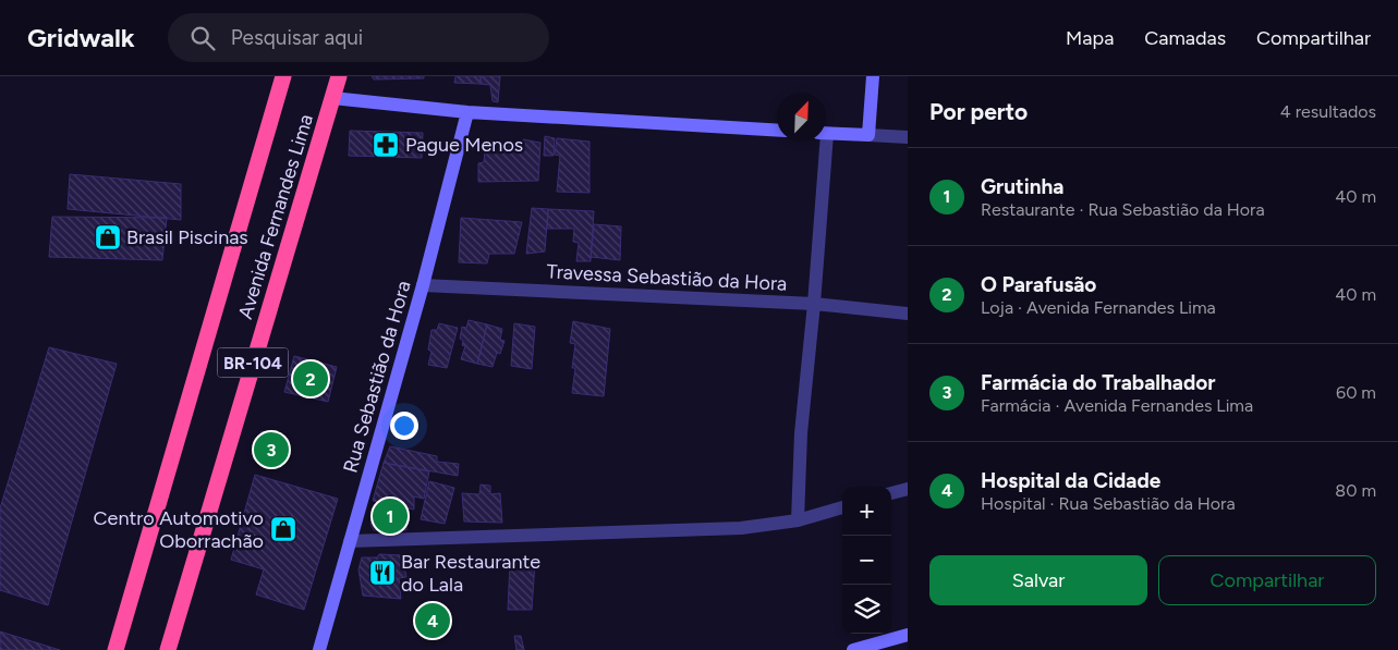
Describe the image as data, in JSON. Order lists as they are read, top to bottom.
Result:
{
  "streets": {
    "highway": ["Avenida Fernandes Lima", "BR-104"],
    "street": ["Travessa Sebastião da Hora", "Rua Sebastião da Hora"]
  },
  "crossings": [
    ["Travessa Sebastião da Hora", "Rua Sebastião da Hora"]
  ],
  "places": {
    "pharmacy": ["Pague Menos"],
    "shop": ["Brasil Piscinas", "Centro Automotivo Oborrachão"],
    "restaurant": ["Bar Restaurante do Lala"]
  },
  "north": "top right",
  "page": {
    "header": "Gridwalk",
    "search": "Pesquisar aqui",
    "nav": ["Mapa", "Camadas", "Compartilhar"],
    "heading": ["Por perto", "4 resultados"],
    "list": [
      {
        "mark": "1",
        "name": "Grutinha",
        "note": "Restaurante · Rua Sebastião da Hora",
        "value": "40 m"
      },
      {
        "mark": "2",
        "name": "O Parafusão",
        "note": "Loja · Avenida Fernandes Lima",
        "value": "40 m"
      },
      {
        "mark": "3",
        "name": "Farmácia do Trabalhador",
        "note": "Farmácia · Avenida Fernandes Lima",
        "value": "60 m"
      },
      {
        "mark": "4",
        "name": "Hospital da Cidade",
        "note": "Hospital · Rua Sebastião da Hora",
        "value": "80 m"
      }
    ],
    "pins": [
      "2",
      "3",
      "1",
      "4"
    ],
    "map_buttons": ["+", "−"],
    "buttons": ["Salvar", "Compartilhar"]
  }
}
